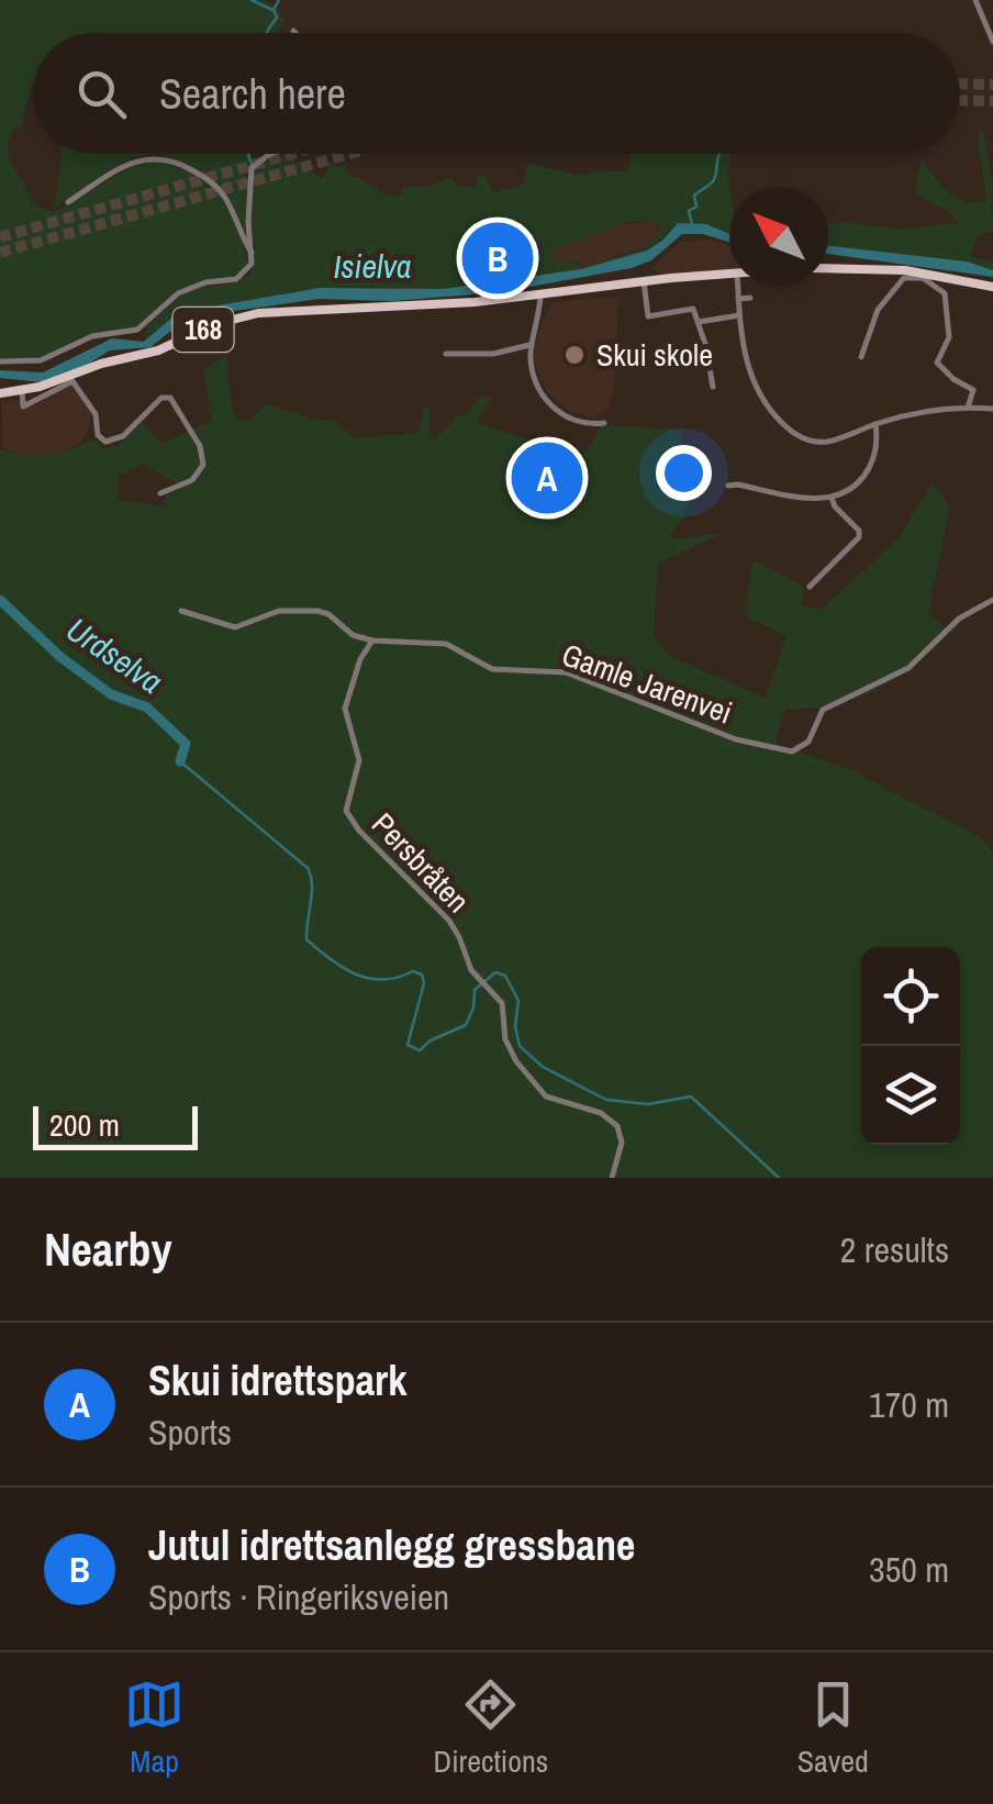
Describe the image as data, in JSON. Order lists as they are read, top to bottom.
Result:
{
  "streets": {
    "main road": ["168"],
    "street": ["Gamle Jarenvei", "Persbråten"]
  },
  "crossings": [
    ["Gamle Jarenvei", "Persbråten"]
  ],
  "water": ["Isielva", "Urdselva"],
  "places": ["Skui skole"],
  "scale_bar": "200 m",
  "north": "top left",
  "page": {
    "search": "Search here",
    "pins": ["B", "A"],
    "scale": "200 m",
    "heading": ["Nearby", "2 results"],
    "list": [
      {
        "mark": "A",
        "name": "Skui idrettspark",
        "note": "Sports",
        "value": "170 m"
      },
      {
        "mark": "B",
        "name": "Jutul idrettsanlegg gressbane",
        "note": "Sports · Ringeriksveien",
        "value": "350 m"
      }
    ],
    "nav": ["Map", "Directions", "Saved"]
  }
}
